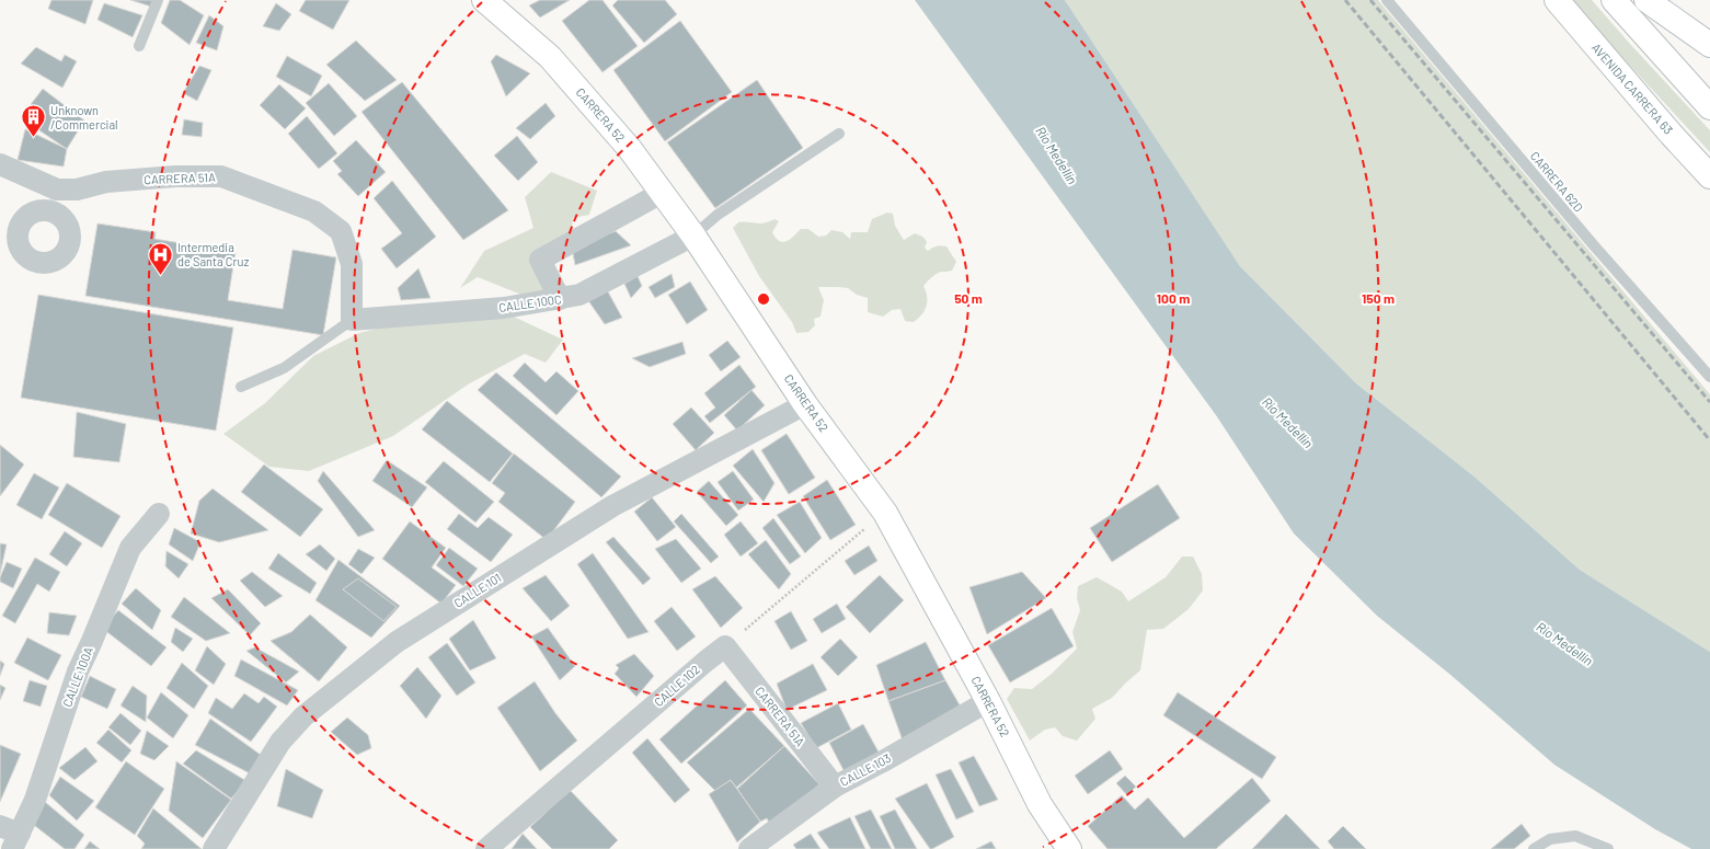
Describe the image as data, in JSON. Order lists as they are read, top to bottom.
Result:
{
  "streets": {
    "main road": ["AVENIDA CARRERA 63", "CARRERA 52"],
    "street": [
      "CARRERA 51A",
      "CALLE 100C",
      "CALLE 101",
      "CALLE 100A",
      "CALLE 102",
      "CALLE 103"
    ],
    "lane": ["CARRERA 62D"]
  },
  "crossings": [
    ["CARRERA 52", "CALLE 100C"],
    ["CARRERA 52", "CALLE 101"],
    ["CARRERA 52", "CALLE 103"],
    ["CARRERA 51A", "CALLE 100C"],
    ["CARRERA 51A", "CALLE 102"],
    ["CARRERA 51A", "CALLE 103"]
  ],
  "water": ["Río Medellín"],
  "places": {
    "building": ["Unknown /Commercial"],
    "hospital": ["Intermedia de Santa Cruz"]
  },
  "rings": ["50 m", "100 m", "150 m"]
}
